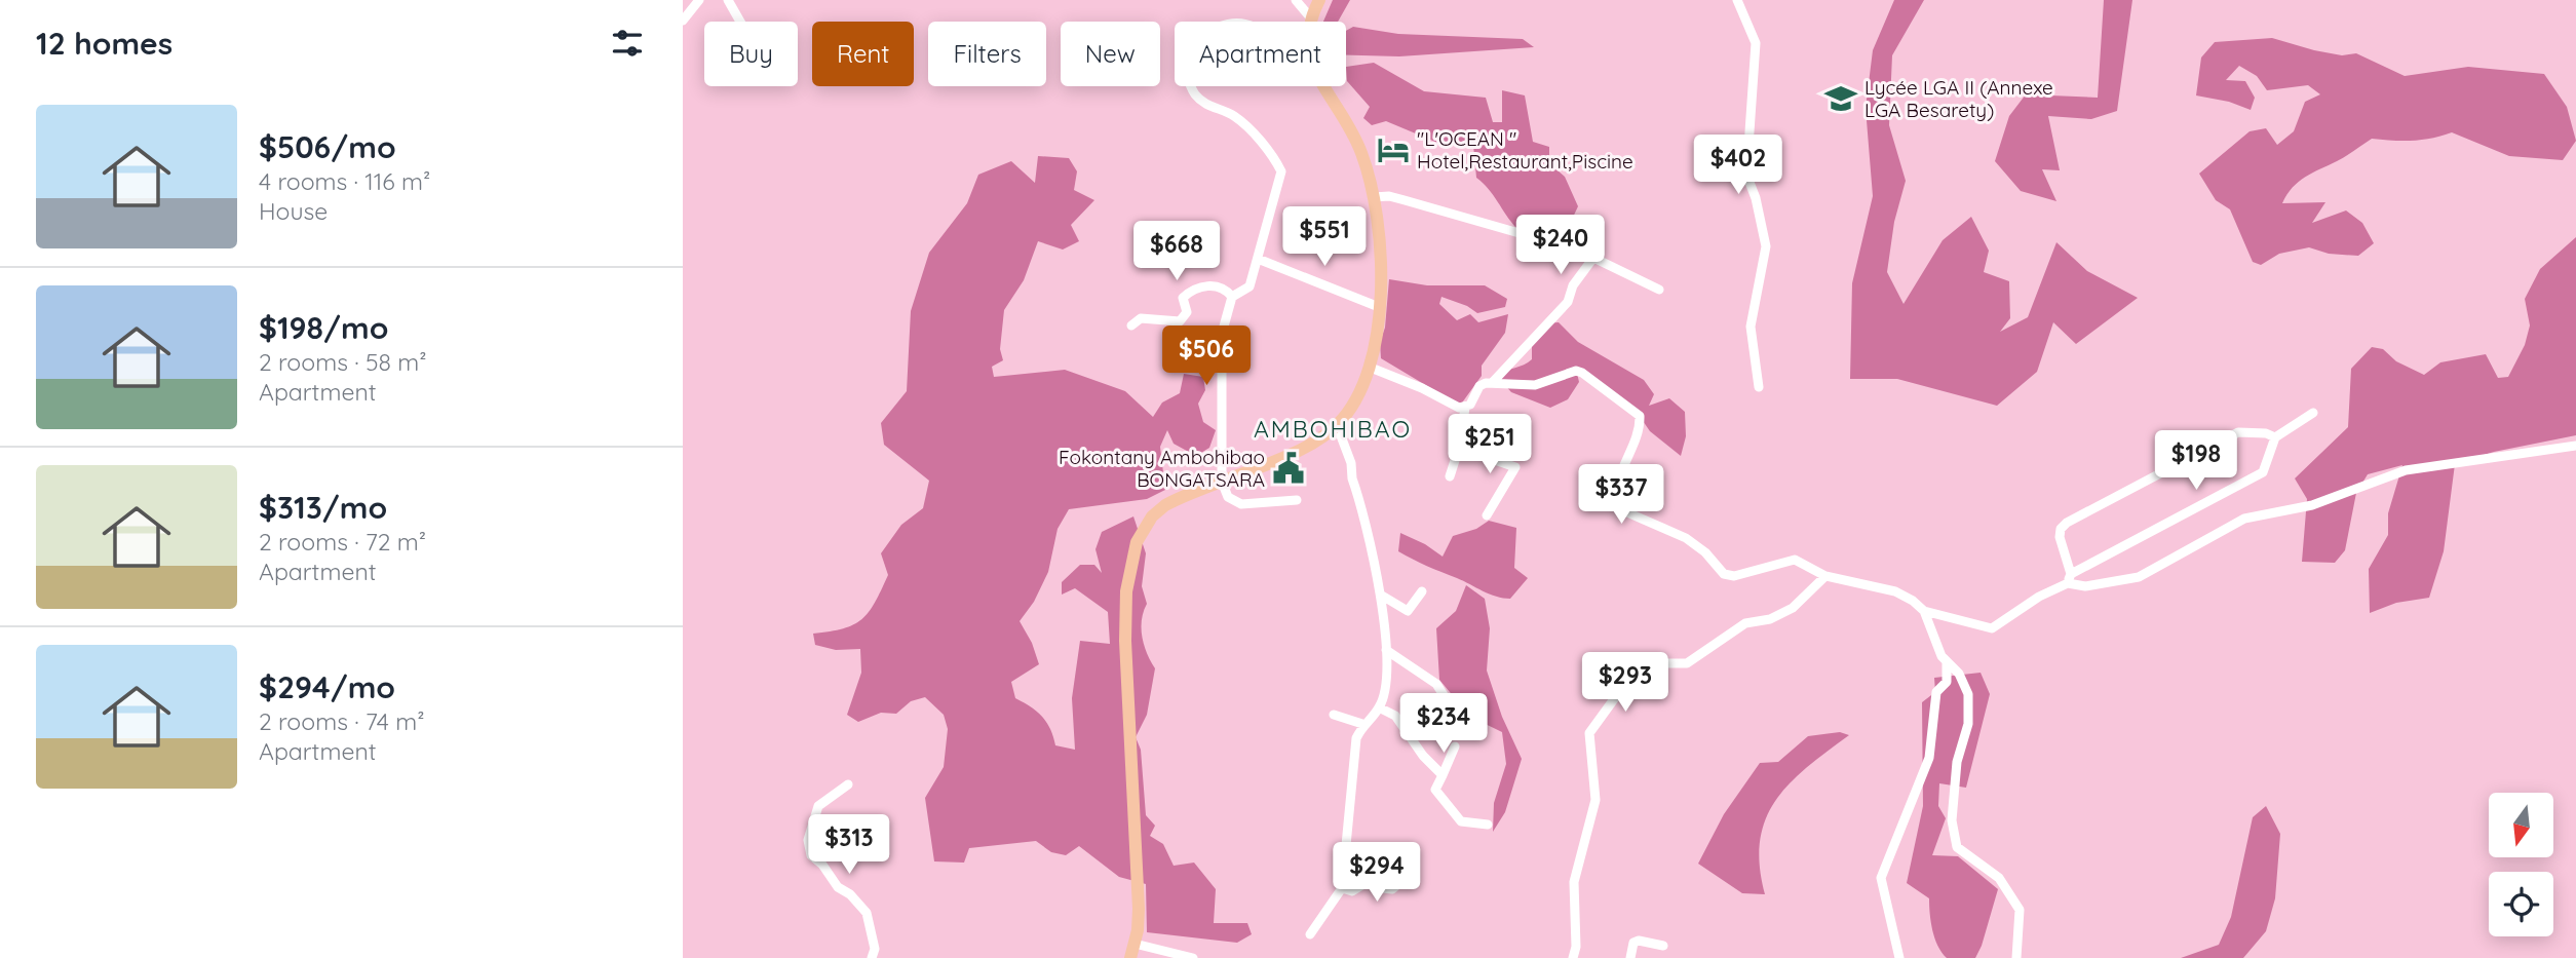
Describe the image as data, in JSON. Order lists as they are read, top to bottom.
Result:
{
  "districts": ["AMBOHIBAO"],
  "places": {
    "school or university": ["Lycée LGA II (Annexe LGA Besarety)"],
    "hotel": ["\"L'OCEAN \" Hotel,Restaurant,Piscine"],
    "public building": ["Fokontany Ambohibao BONGATSARA"]
  },
  "north": "bottom",
  "page": {
    "heading": "12 homes",
    "chip": [
      "Buy",
      "Rent",
      "Filters",
      "New",
      "Apartment"
    ],
    "list": [
      {
        "name": "$506/mo",
        "note": "4 rooms · 116 m² · House"
      },
      {
        "name": "$198/mo",
        "note": "2 rooms · 58 m² · Apartment"
      },
      {
        "name": "$313/mo",
        "note": "2 rooms · 72 m² · Apartment"
      },
      {
        "name": "$294/mo",
        "note": "2 rooms · 74 m² · Apartment"
      }
    ],
    "price": [
      "$402",
      "$551",
      "$240",
      "$668",
      "$506",
      "$251",
      "$198",
      "$337",
      "$293",
      "$234",
      "$313",
      "$294"
    ]
  }
}
